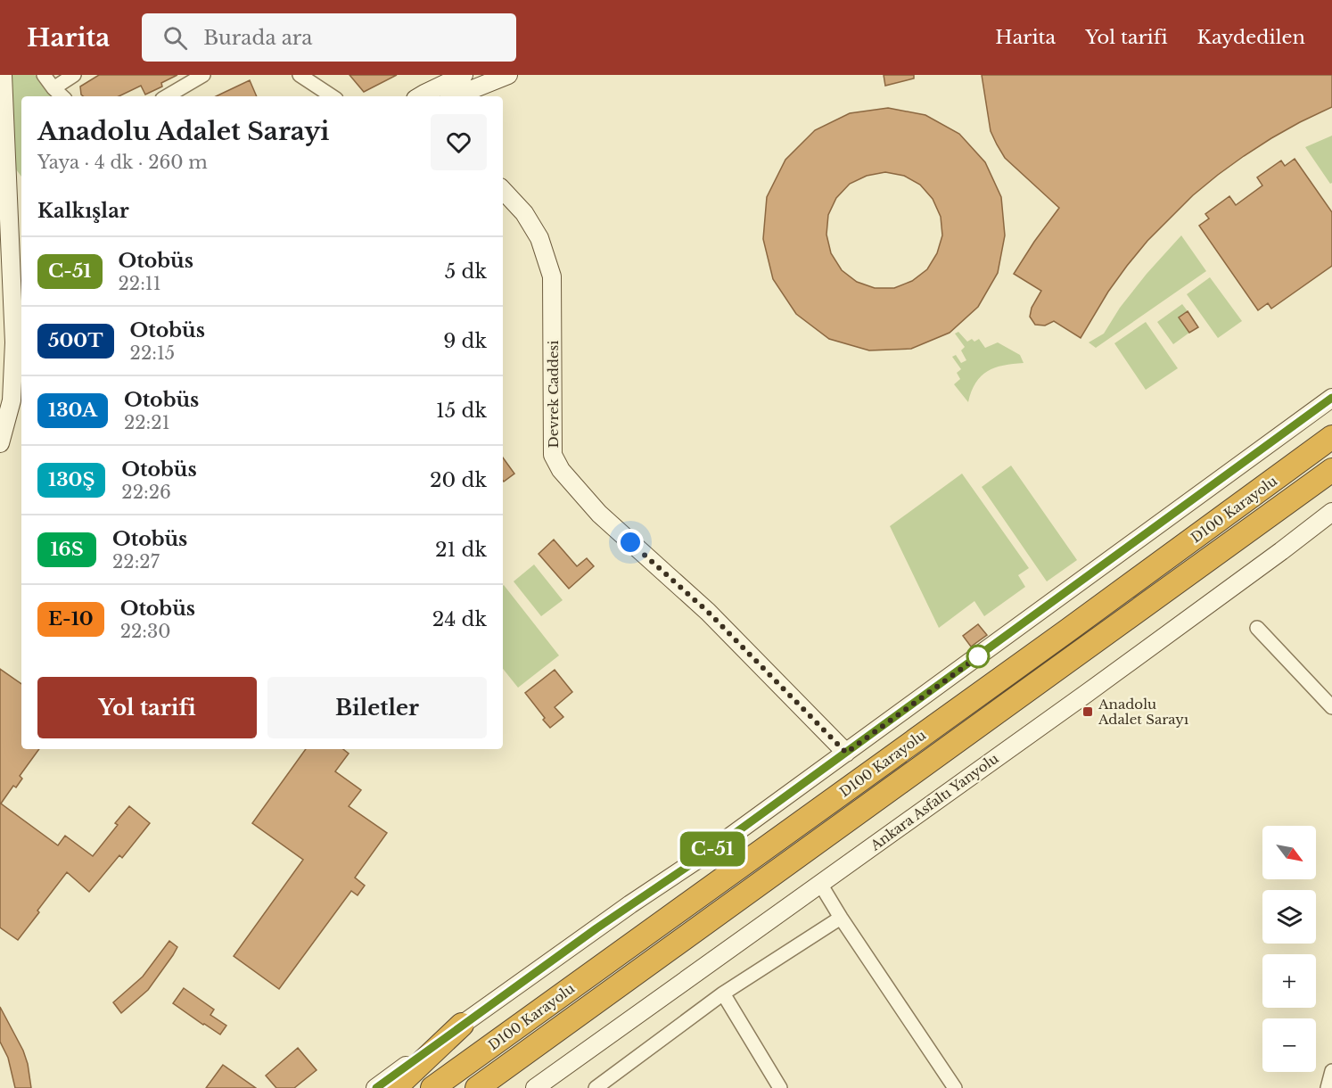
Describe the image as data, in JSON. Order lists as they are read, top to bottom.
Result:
{
  "streets": {
    "highway": ["D100 Karayolu"],
    "main road": ["Devrek Caddesi", "Ankara Asfaltı Yanyolu"]
  },
  "places": {
    "transit": ["Anadolu Adalet Sarayı"]
  },
  "lines": ["bus line C-51"],
  "north": "bottom right",
  "page": {
    "header": "Harita",
    "search": "Burada ara",
    "nav": ["Harita", "Yol tarifi", "Kaydedilen"],
    "on_map": "C-51",
    "heading": [
      ["Anadolu Adalet Sarayi", "Yaya · 4 dk · 260 m"],
      "Kalkışlar"
    ],
    "list": [
      {
        "mark": "C-51",
        "name": "Otobüs",
        "note": "22:11",
        "value": "5 dk"
      },
      {
        "mark": "500T",
        "name": "Otobüs",
        "note": "22:15",
        "value": "9 dk"
      },
      {
        "mark": "130A",
        "name": "Otobüs",
        "note": "22:21",
        "value": "15 dk"
      },
      {
        "mark": "130Ş",
        "name": "Otobüs",
        "note": "22:26",
        "value": "20 dk"
      },
      {
        "mark": "16S",
        "name": "Otobüs",
        "note": "22:27",
        "value": "21 dk"
      },
      {
        "mark": "E-10",
        "name": "Otobüs",
        "note": "22:30",
        "value": "24 dk"
      }
    ],
    "buttons": ["Yol tarifi", "Biletler"],
    "map_buttons": ["+", "−"]
  }
}
